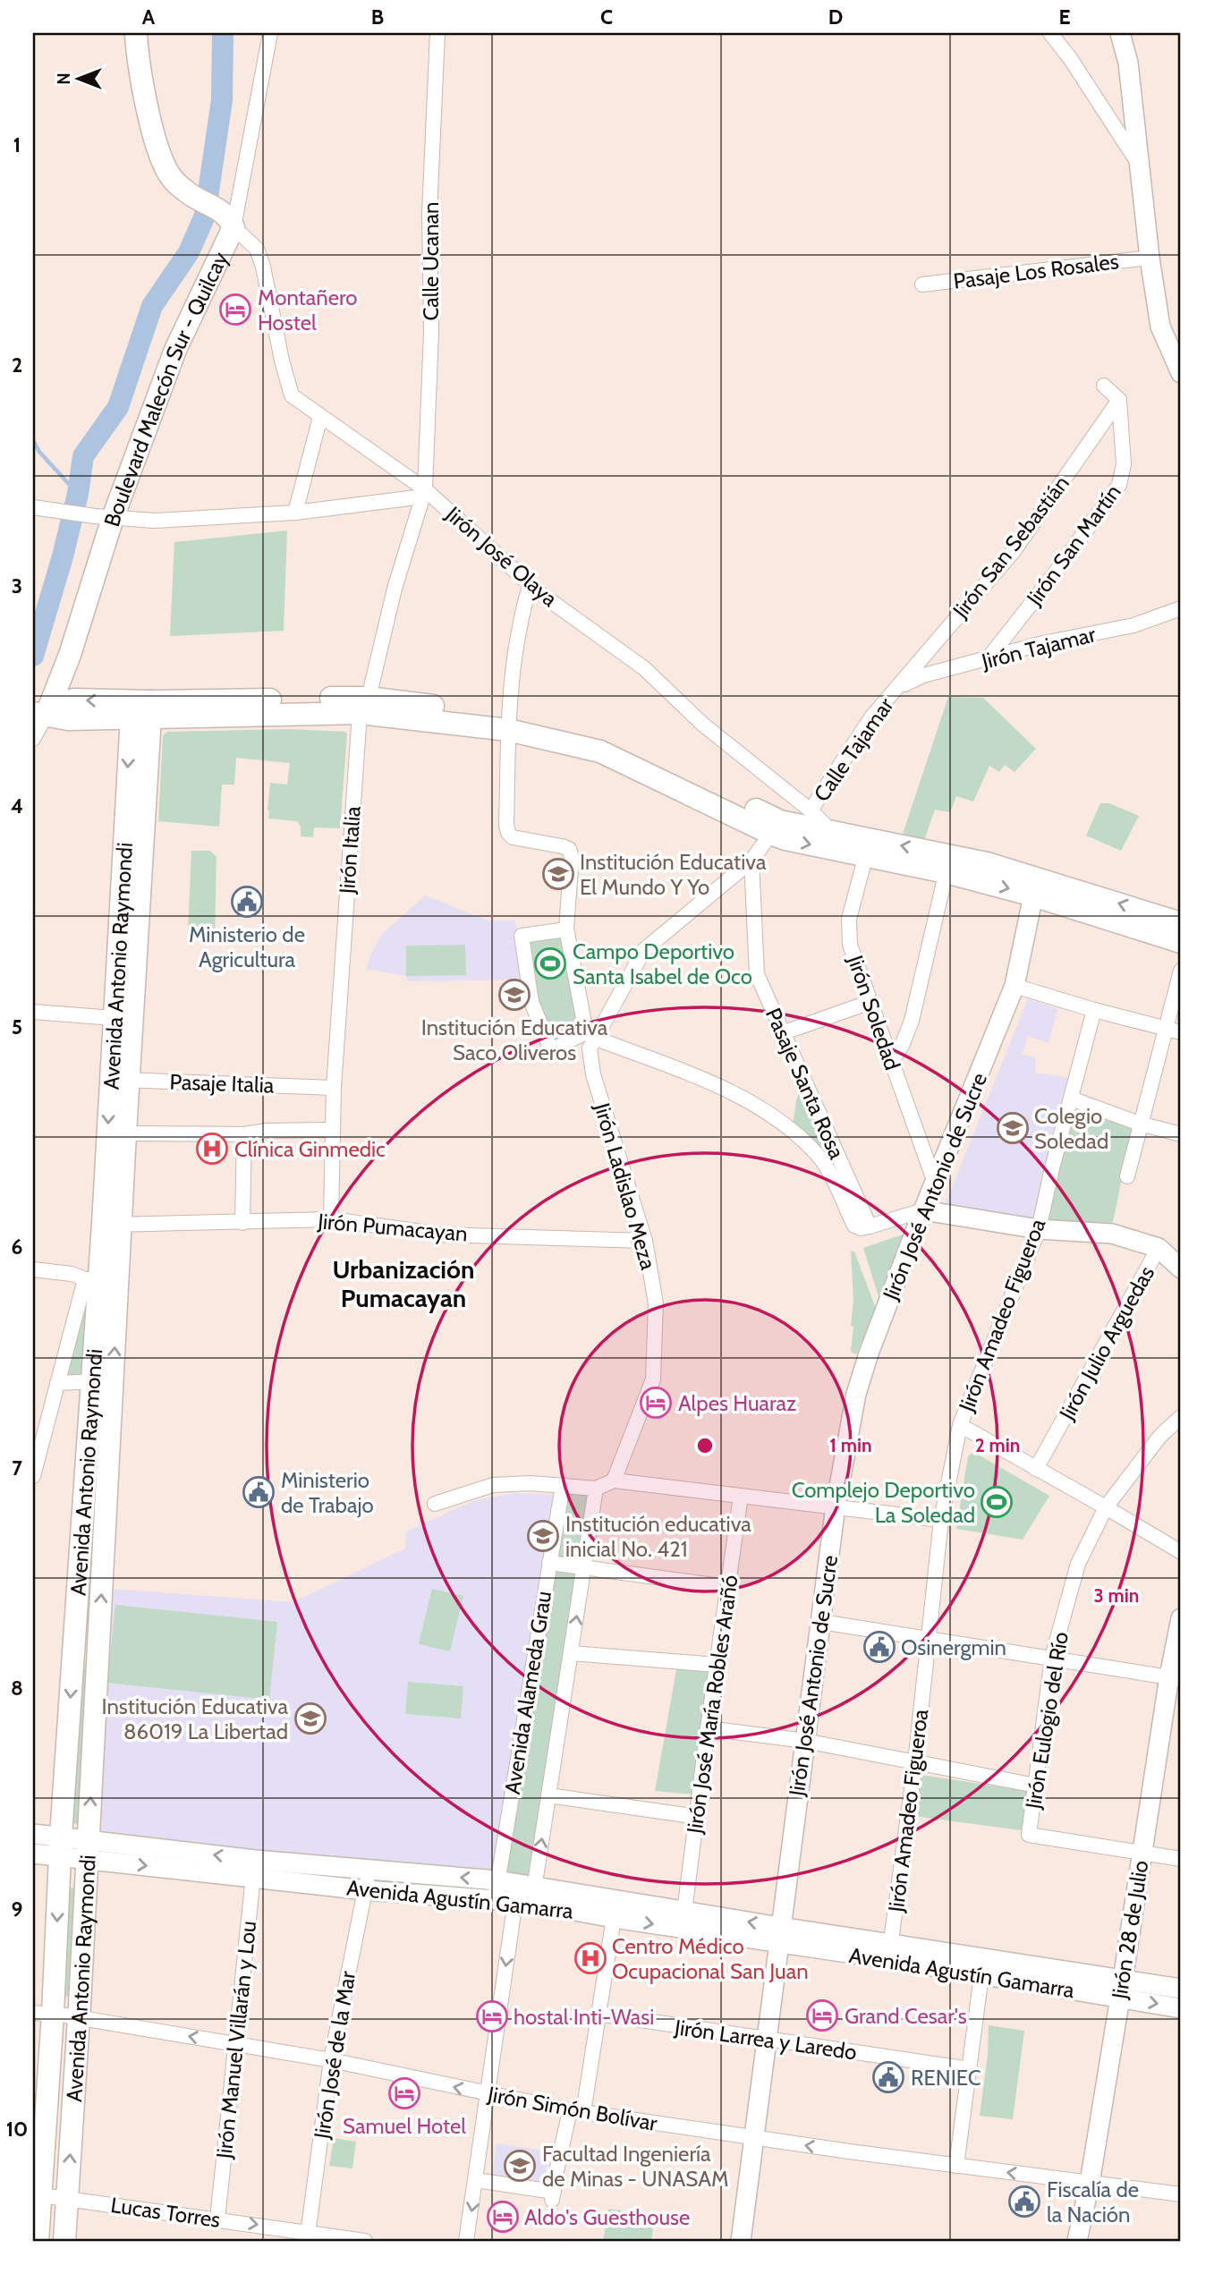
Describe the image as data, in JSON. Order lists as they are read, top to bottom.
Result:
{
  "streets": {
    "main road": [
      "Boulevard Malecón Sur - Quilcay",
      "Avenida Antonio Raymondi",
      "Jirón José Antonio de Sucre",
      "Avenida Agustín Gamarra",
      "Jirón 28 de Julio"
    ],
    "street": [
      "Calle Ucanan",
      "Pasaje Los Rosales",
      "Jirón San Martín",
      "Jirón San Sebastián",
      "Jirón José Olaya",
      "Jirón Tajamar",
      "Calle Tajamar",
      "Jirón Italia",
      "Jirón Soledad",
      "Pasaje Italia",
      "Pasaje Santa Rosa",
      "Jirón Ladislao Meza",
      "Jirón Pumacayan",
      "Jirón Amadeo Figueroa",
      "Jirón Julio Arguedas",
      "Avenida Alameda Grau",
      "Jirón José María Robles Arañó",
      "Jirón Eulogio del Río",
      "Jirón Manuel Villarán y Lou",
      "Jirón Larrea y Laredo",
      "Jirón José de la Mar",
      "Jirón Simón Bolívar",
      "Lucas Torres"
    ]
  },
  "crossings": [
    ["Calle Ucanan", "Jirón José Olaya"],
    ["Calle Ucanan", "Jirón Italia"],
    ["Boulevard Malecón Sur - Quilcay", "Jirón José Olaya"],
    ["Jirón San Martín", "Jirón San Sebastián"],
    ["Jirón San Martín", "Jirón Tajamar"],
    ["Jirón San Sebastián", "Jirón Tajamar"],
    ["Jirón San Sebastián", "Calle Tajamar"],
    ["Jirón José Olaya", "Calle Tajamar"],
    ["Jirón José Olaya", "Jirón Italia"],
    ["Jirón José Olaya", "Jirón Ladislao Meza"],
    ["Jirón Tajamar", "Calle Tajamar"],
    ["Jirón Italia", "Pasaje Italia"],
    ["Jirón Italia", "Jirón Pumacayan"],
    ["Avenida Antonio Raymondi", "Pasaje Italia"],
    ["Avenida Antonio Raymondi", "Jirón Pumacayan"],
    ["Avenida Antonio Raymondi", "Avenida Agustín Gamarra"],
    ["Avenida Antonio Raymondi", "Jirón Simón Bolívar"],
    ["Avenida Antonio Raymondi", "Lucas Torres"],
    ["Jirón Soledad", "Jirón José Antonio de Sucre"],
    ["Jirón Ladislao Meza", "Jirón Pumacayan"],
    ["Jirón José Antonio de Sucre", "Avenida Agustín Gamarra"],
    ["Jirón José Antonio de Sucre", "Jirón Larrea y Laredo"],
    ["Jirón José Antonio de Sucre", "Jirón Simón Bolívar"],
    ["Jirón Amadeo Figueroa", "Avenida Agustín Gamarra"],
    ["Avenida Alameda Grau", "Avenida Agustín Gamarra"],
    ["Avenida Alameda Grau", "Jirón Simón Bolívar"],
    ["Jirón José María Robles Arañó", "Avenida Agustín Gamarra"],
    ["Jirón Eulogio del Río", "Jirón 28 de Julio"],
    ["Avenida Agustín Gamarra", "Jirón 28 de Julio"],
    ["Avenida Agustín Gamarra", "Jirón Manuel Villarán y Lou"],
    ["Avenida Agustín Gamarra", "Jirón José de la Mar"],
    ["Jirón 28 de Julio", "Jirón Simón Bolívar"],
    ["Jirón Manuel Villarán y Lou", "Jirón Simón Bolívar"],
    ["Jirón Manuel Villarán y Lou", "Lucas Torres"],
    ["Jirón José de la Mar", "Jirón Simón Bolívar"],
    ["Jirón José de la Mar", "Lucas Torres"]
  ],
  "one_way": ["Jirón Simón Bolívar"],
  "districts": ["Urbanización Pumacayan"],
  "places": {
    "hotel": [
      "Montañero Hostel",
      "Alpes Huaraz",
      "Grand Cesar's",
      "hostal Inti-Wasi",
      "Samuel Hotel",
      "Aldo's Guesthouse"
    ],
    "school or university": [
      "Institución Educativa El Mundo Y Yo",
      "Institución Educativa Saco Oliveros",
      "Colegio Soledad",
      "Institución educativa inicial No. 421",
      "Institución Educativa 86019 La Libertad",
      "Facultad Ingeniería de Minas - UNASAM"
    ],
    "public building": [
      "Ministerio de Agricultura",
      "Ministerio de Trabajo",
      "Osinergmin",
      "RENIEC",
      "Fiscalía de la Nación"
    ],
    "sports": ["Campo Deportivo Santa Isabel de Oco", "Complejo Deportivo La Soledad"],
    "hospital": ["Clínica Ginmedic", "Centro Médico Ocupacional San Juan"]
  },
  "north": "left",
  "grid": {
    "columns": [
      "A",
      "B",
      "C",
      "D",
      "E"
    ],
    "rows": [
      "1",
      "2",
      "3",
      "4",
      "5",
      "6",
      "7",
      "8",
      "9",
      "10"
    ]
  },
  "rings": ["1 min", "2 min", "3 min"]
}
